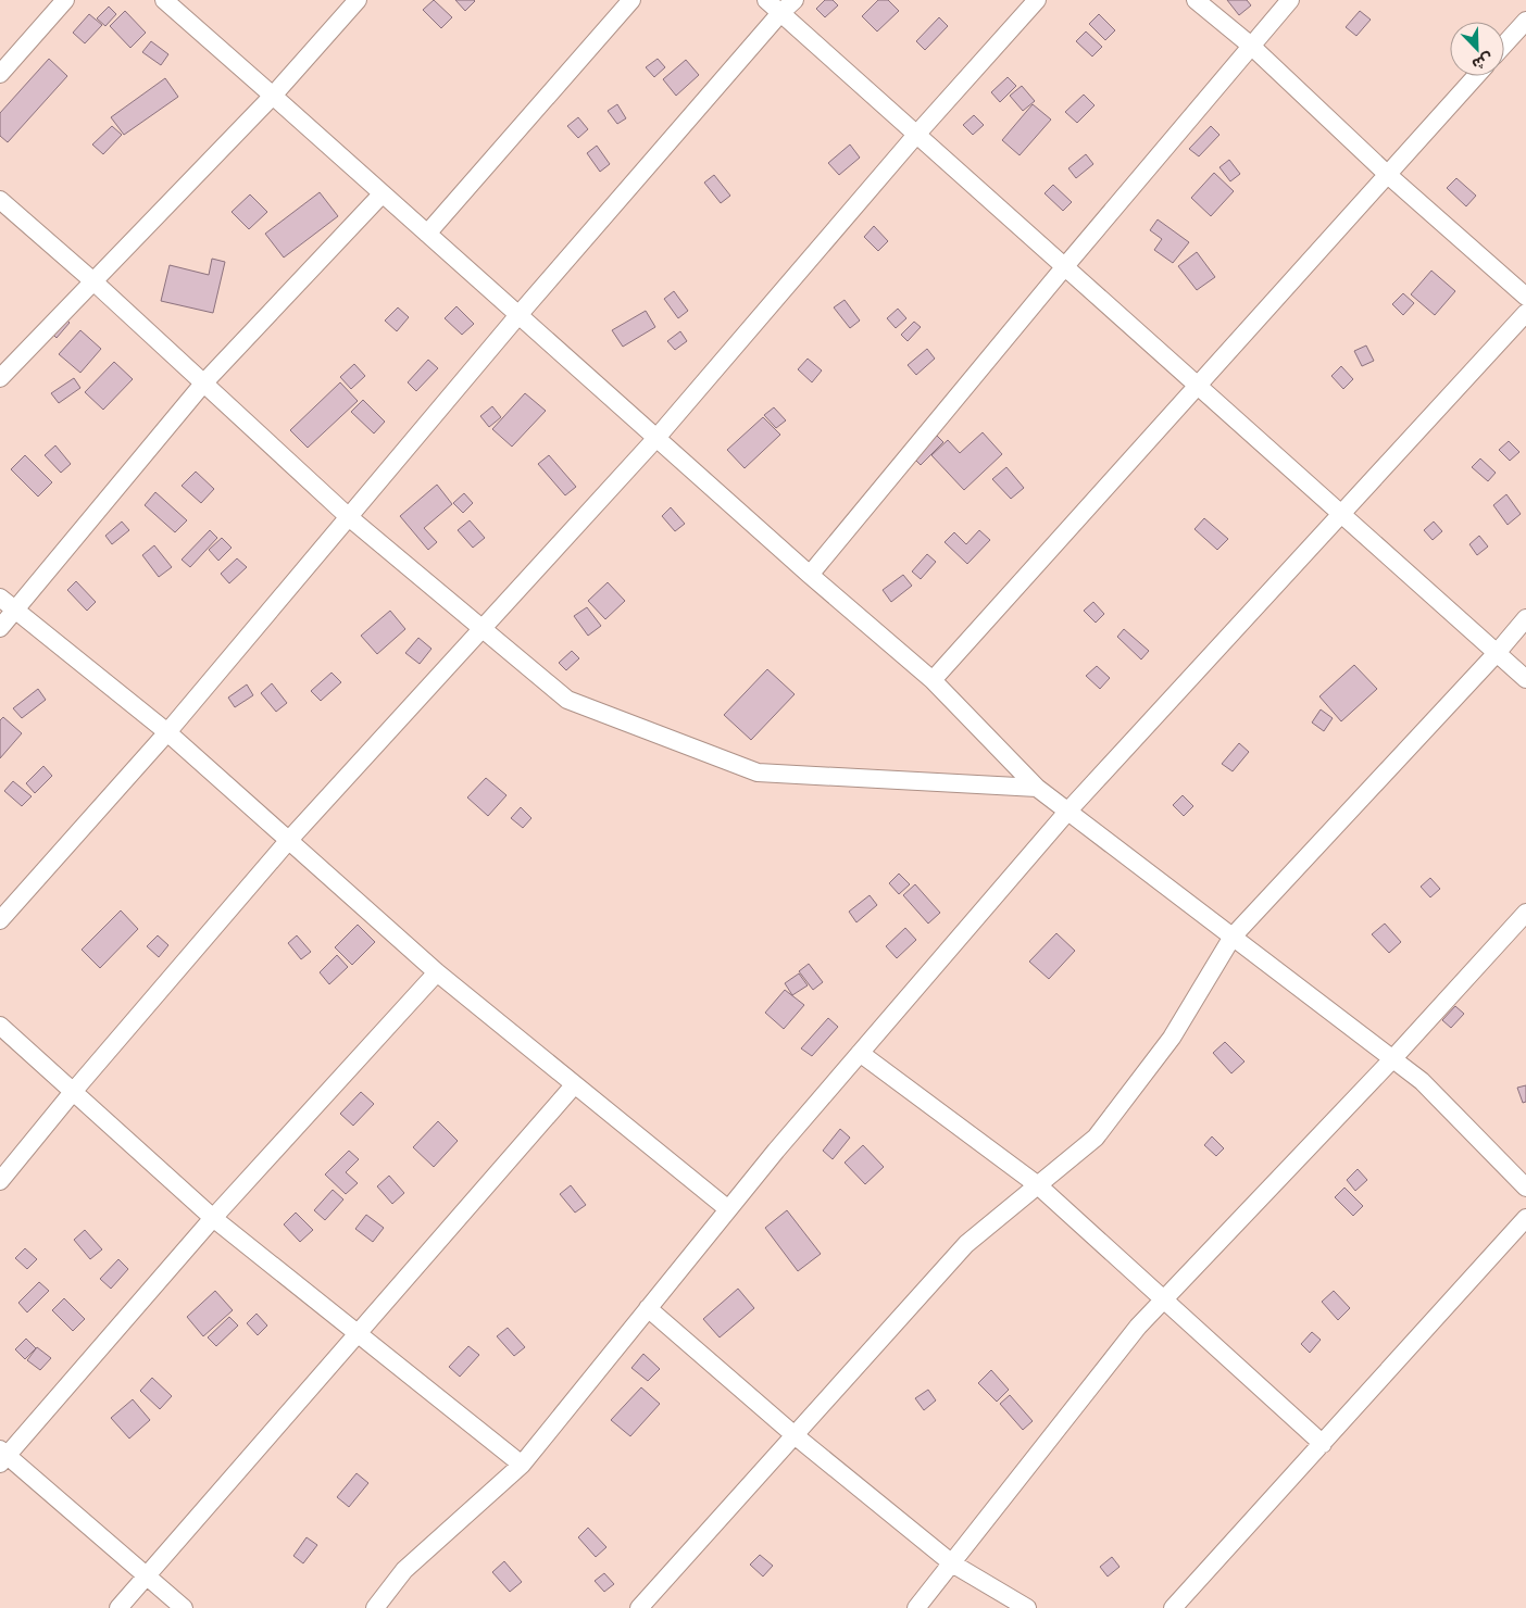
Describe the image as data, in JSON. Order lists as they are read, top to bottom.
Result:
{
  "north": "bottom right"
}
